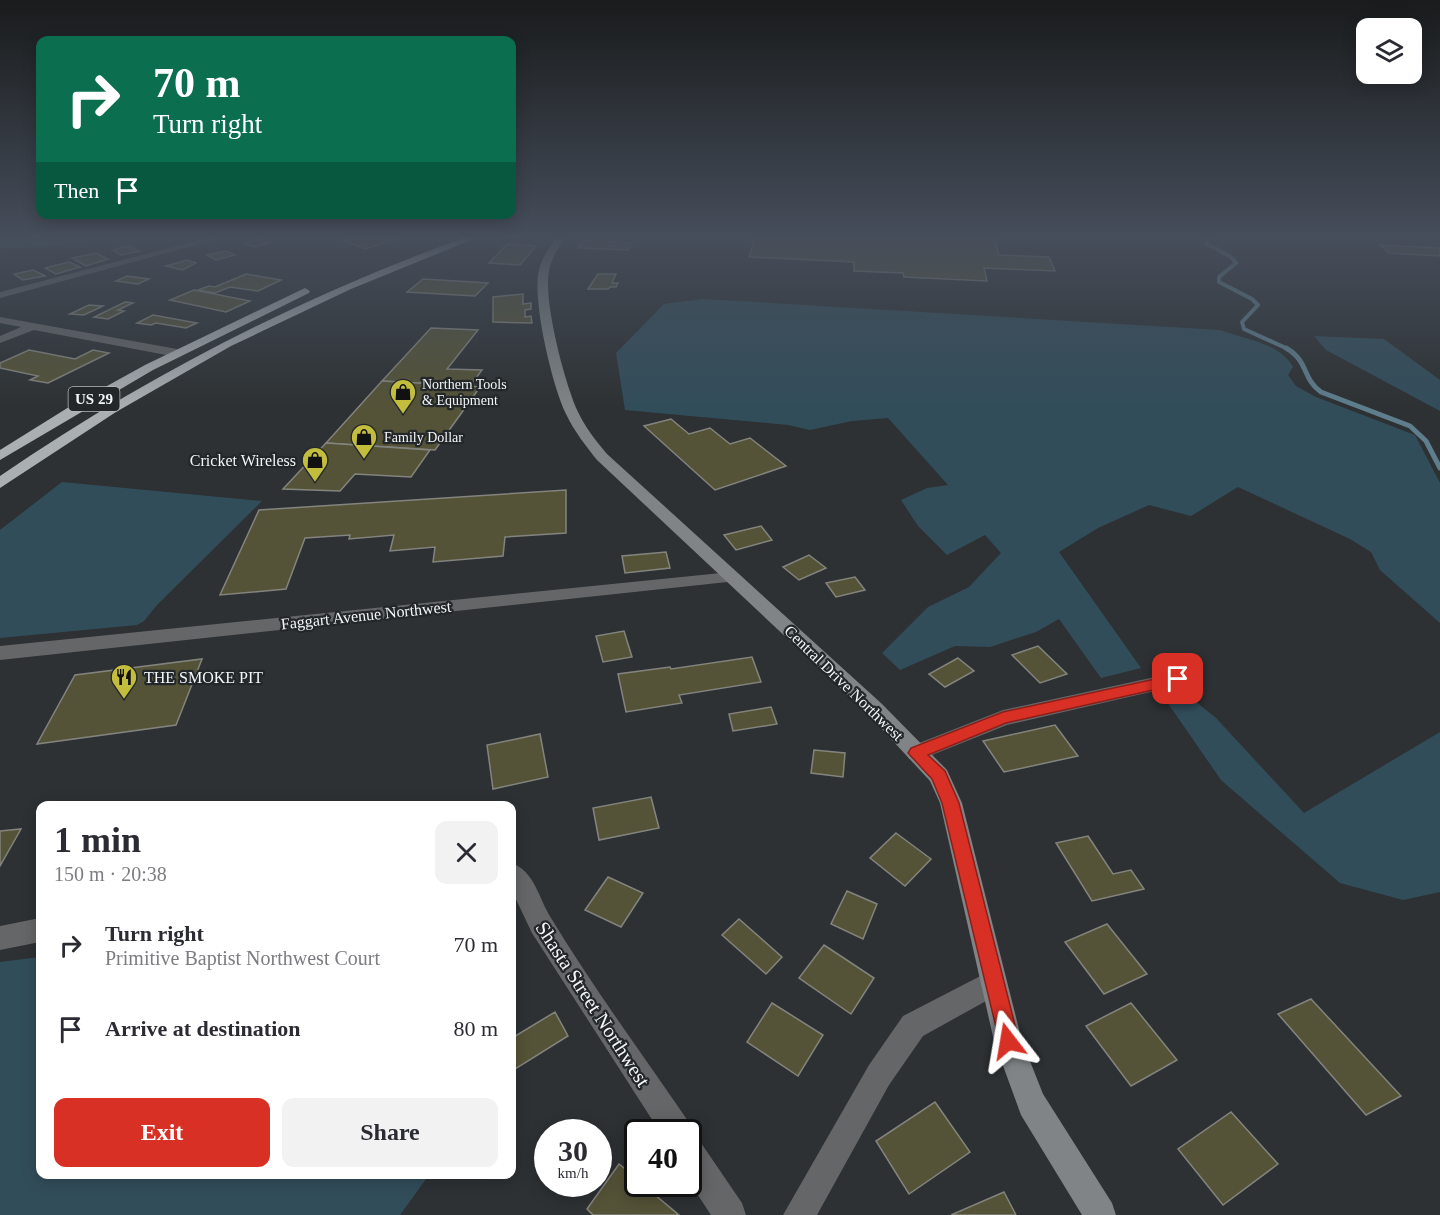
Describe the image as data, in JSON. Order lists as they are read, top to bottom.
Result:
{
  "streets": {
    "highway": ["US 29"],
    "street": ["Faggart Avenue Northwest", "Central Drive Northwest", "Shasta Street Northwest"]
  },
  "crossings": [
    ["Faggart Avenue Northwest", "Central Drive Northwest"]
  ],
  "places": {
    "shop": ["Northern Tools & Equipment", "Family Dollar", "Cricket Wireless"],
    "restaurant": ["THE SMOKE PIT"]
  },
  "page": {
    "turn": ["70 m", "Turn right"],
    "then": "Then",
    "heading": ["1 min", "150 m · 20:38"],
    "list": [
      {
        "name": "Turn right",
        "note": "Primitive Baptist Northwest Court",
        "value": "70 m"
      },
      {
        "name": "Arrive at destination",
        "value": "80 m"
      }
    ],
    "buttons": ["Exit", "Share"],
    "speed": "30 km/h",
    "limit": "40"
  }
}
